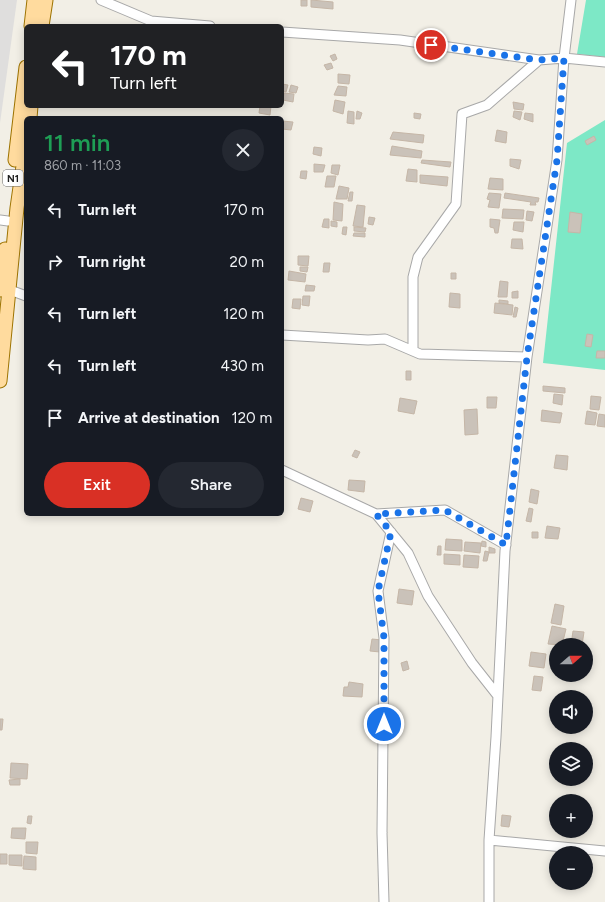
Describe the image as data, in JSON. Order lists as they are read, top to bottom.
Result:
{
  "streets": {
    "main road": ["N1"]
  },
  "north": "right",
  "page": {
    "turn": ["170 m", "Turn left"],
    "heading": ["11 min", "860 m · 11:03"],
    "list": [
      {
        "name": "Turn left",
        "value": "170 m"
      },
      {
        "name": "Turn right",
        "value": "20 m"
      },
      {
        "name": "Turn left",
        "value": "120 m"
      },
      {
        "name": "Turn left",
        "value": "430 m"
      },
      {
        "name": "Arrive at destination",
        "value": "120 m"
      }
    ],
    "buttons": ["Exit", "Share"],
    "map_buttons": ["+", "−"]
  }
}
